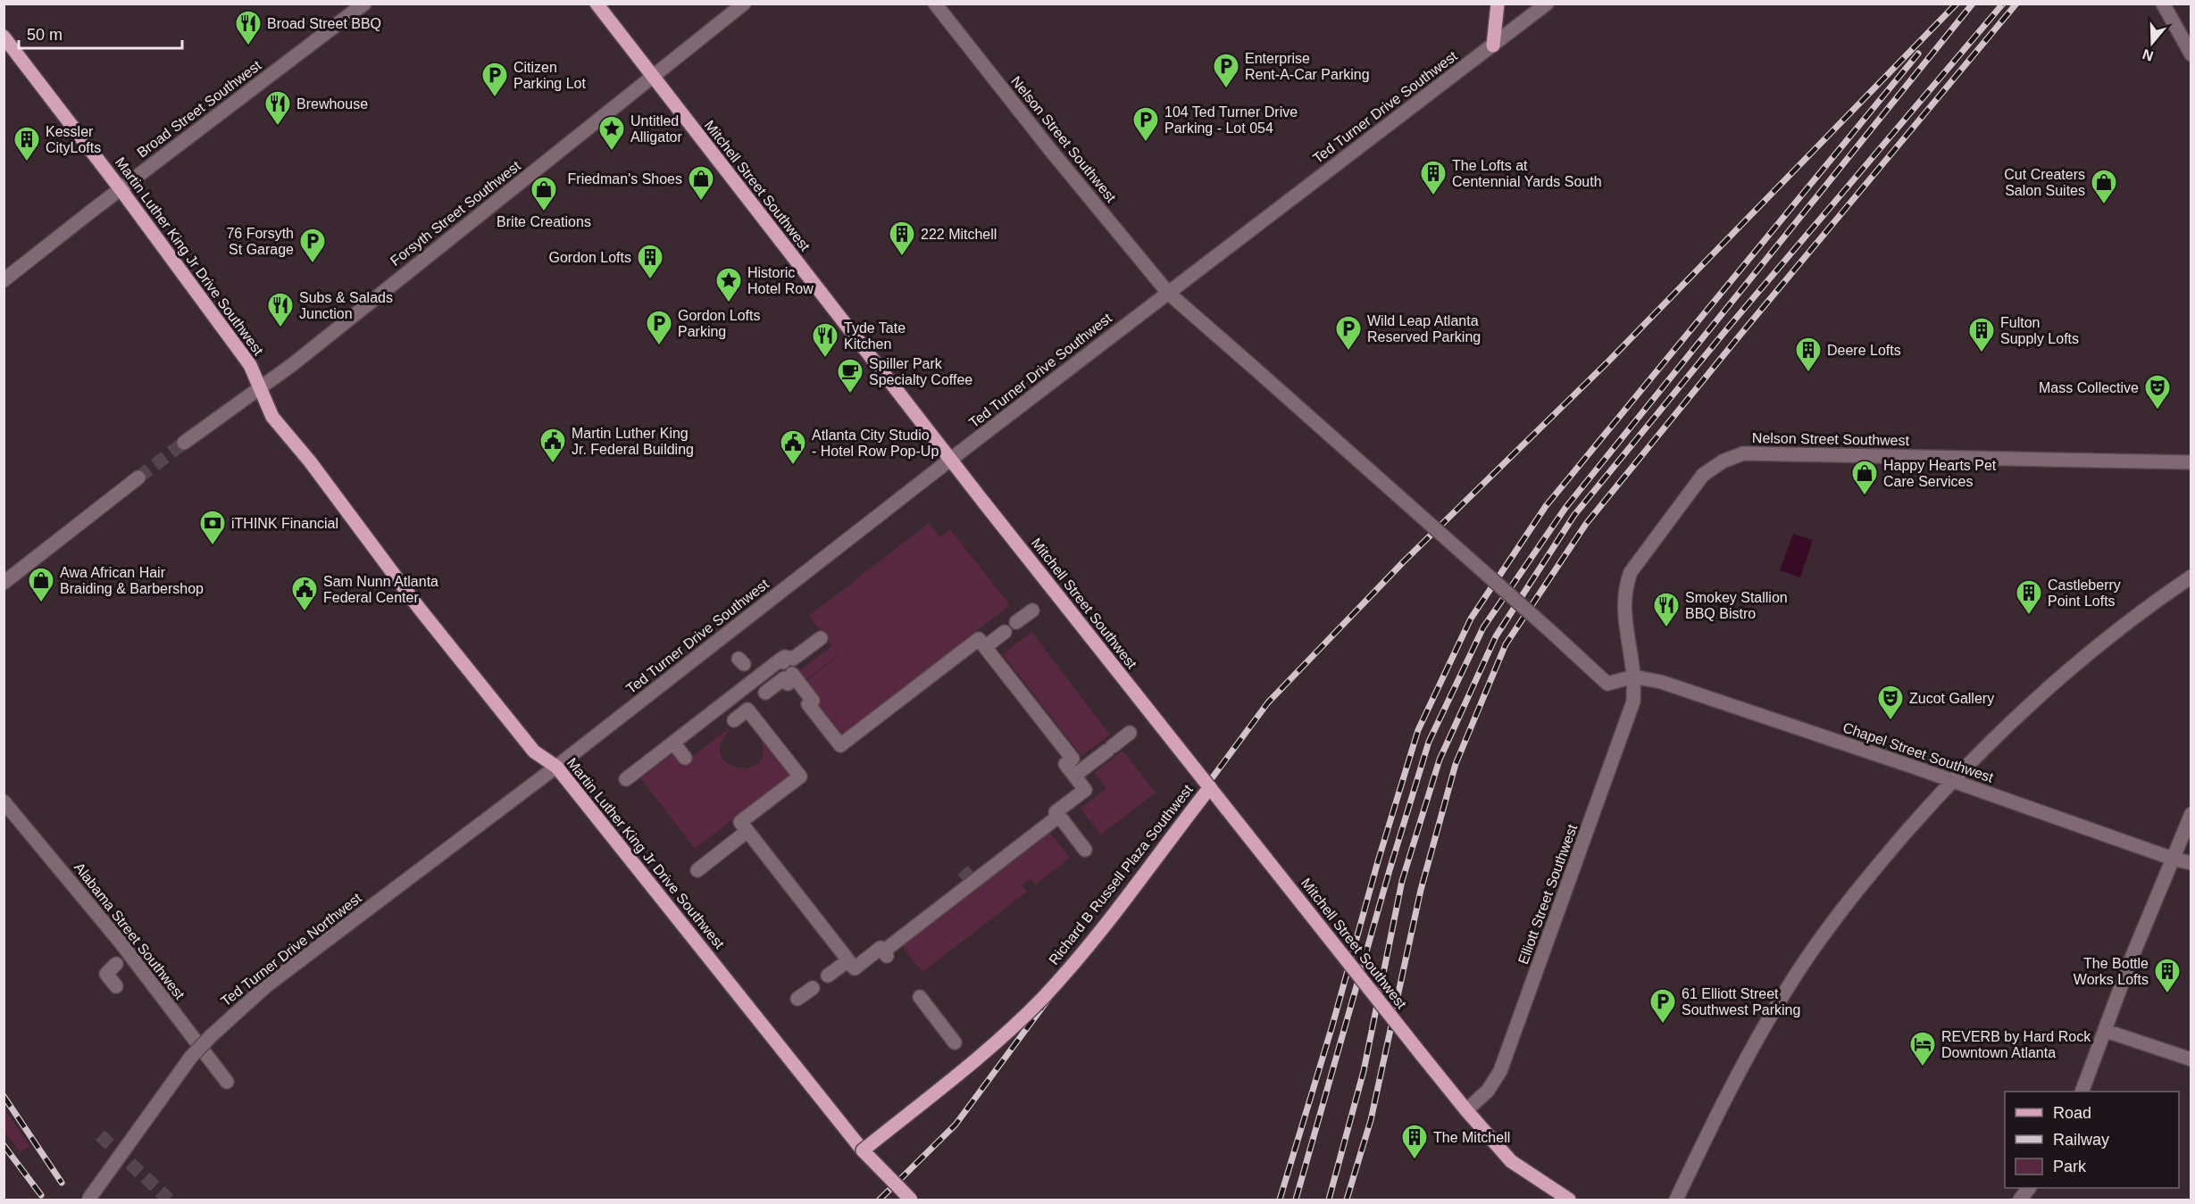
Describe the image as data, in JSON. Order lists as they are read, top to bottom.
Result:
{
  "streets": {
    "main road": ["Mitchell Street Southwest", "Martin Luther King Jr Drive Southwest", "Richard B Russell Plaza Southwest"],
    "street": [
      "Ted Turner Drive Southwest",
      "Broad Street Southwest",
      "Nelson Street Southwest",
      "Forsyth Street Southwest",
      "Chapel Street Southwest",
      "Elliott Street Southwest",
      "Alabama Street Southwest",
      "Ted Turner Drive Northwest"
    ]
  },
  "crossings": [
    ["Ted Turner Drive Southwest", "Nelson Street Southwest"],
    ["Ted Turner Drive Southwest", "Mitchell Street Southwest"],
    ["Ted Turner Drive Southwest", "Martin Luther King Jr Drive Southwest"],
    ["Ted Turner Drive Southwest", "Ted Turner Drive Northwest"],
    ["Broad Street Southwest", "Martin Luther King Jr Drive Southwest"],
    ["Nelson Street Southwest", "Chapel Street Southwest"],
    ["Nelson Street Southwest", "Elliott Street Southwest"],
    ["Mitchell Street Southwest", "Forsyth Street Southwest"],
    ["Mitchell Street Southwest", "Richard B Russell Plaza Southwest"],
    ["Mitchell Street Southwest", "Elliott Street Southwest"],
    ["Forsyth Street Southwest", "Martin Luther King Jr Drive Southwest"],
    ["Martin Luther King Jr Drive Southwest", "Richard B Russell Plaza Southwest"],
    ["Martin Luther King Jr Drive Southwest", "Ted Turner Drive Northwest"],
    ["Chapel Street Southwest", "Elliott Street Southwest"]
  ],
  "places": {
    "restaurant": [
      "Broad Street BBQ",
      "Brewhouse",
      "Subs & Salads Junction",
      "Tyde Tate Kitchen",
      "Smokey Stallion BBQ Bistro"
    ],
    "parking": [
      "Enterprise Rent-A-Car Parking",
      "Citizen Parking Lot",
      "104 Ted Turner Drive Parking - Lot 054",
      "76 Forsyth St Garage",
      "Gordon Lofts Parking",
      "Wild Leap Atlanta Reserved Parking",
      "61 Elliott Street Southwest Parking"
    ],
    "place": ["Untitled Alligator", "Historic Hotel Row"],
    "building": [
      "Kessler CityLofts",
      "The Lofts at Centennial Yards South",
      "222 Mitchell",
      "Gordon Lofts",
      "Fulton Supply Lofts",
      "Deere Lofts",
      "Castleberry Point Lofts",
      "The Bottle Works Lofts",
      "The Mitchell"
    ],
    "shop": [
      "Friedman's Shoes",
      "Cut Creaters Salon Suites",
      "Brite Creations",
      "Happy Hearts Pet Care Services",
      "Awa African Hair Braiding & Barbershop"
    ],
    "cafe": ["Spiller Park Specialty Coffee"],
    "theatre": ["Mass Collective", "Zucot Gallery"],
    "public building": ["Martin Luther King Jr. Federal Building", "Atlanta City Studio - Hotel Row Pop-Up", "Sam Nunn Atlanta Federal Center"],
    "bank": ["iTHINK Financial"],
    "hotel": ["REVERB by Hard Rock Downtown Atlanta"]
  },
  "legend": ["Road", "Railway", "Park"],
  "scale_bar": "50 m",
  "north": "bottom"
}
